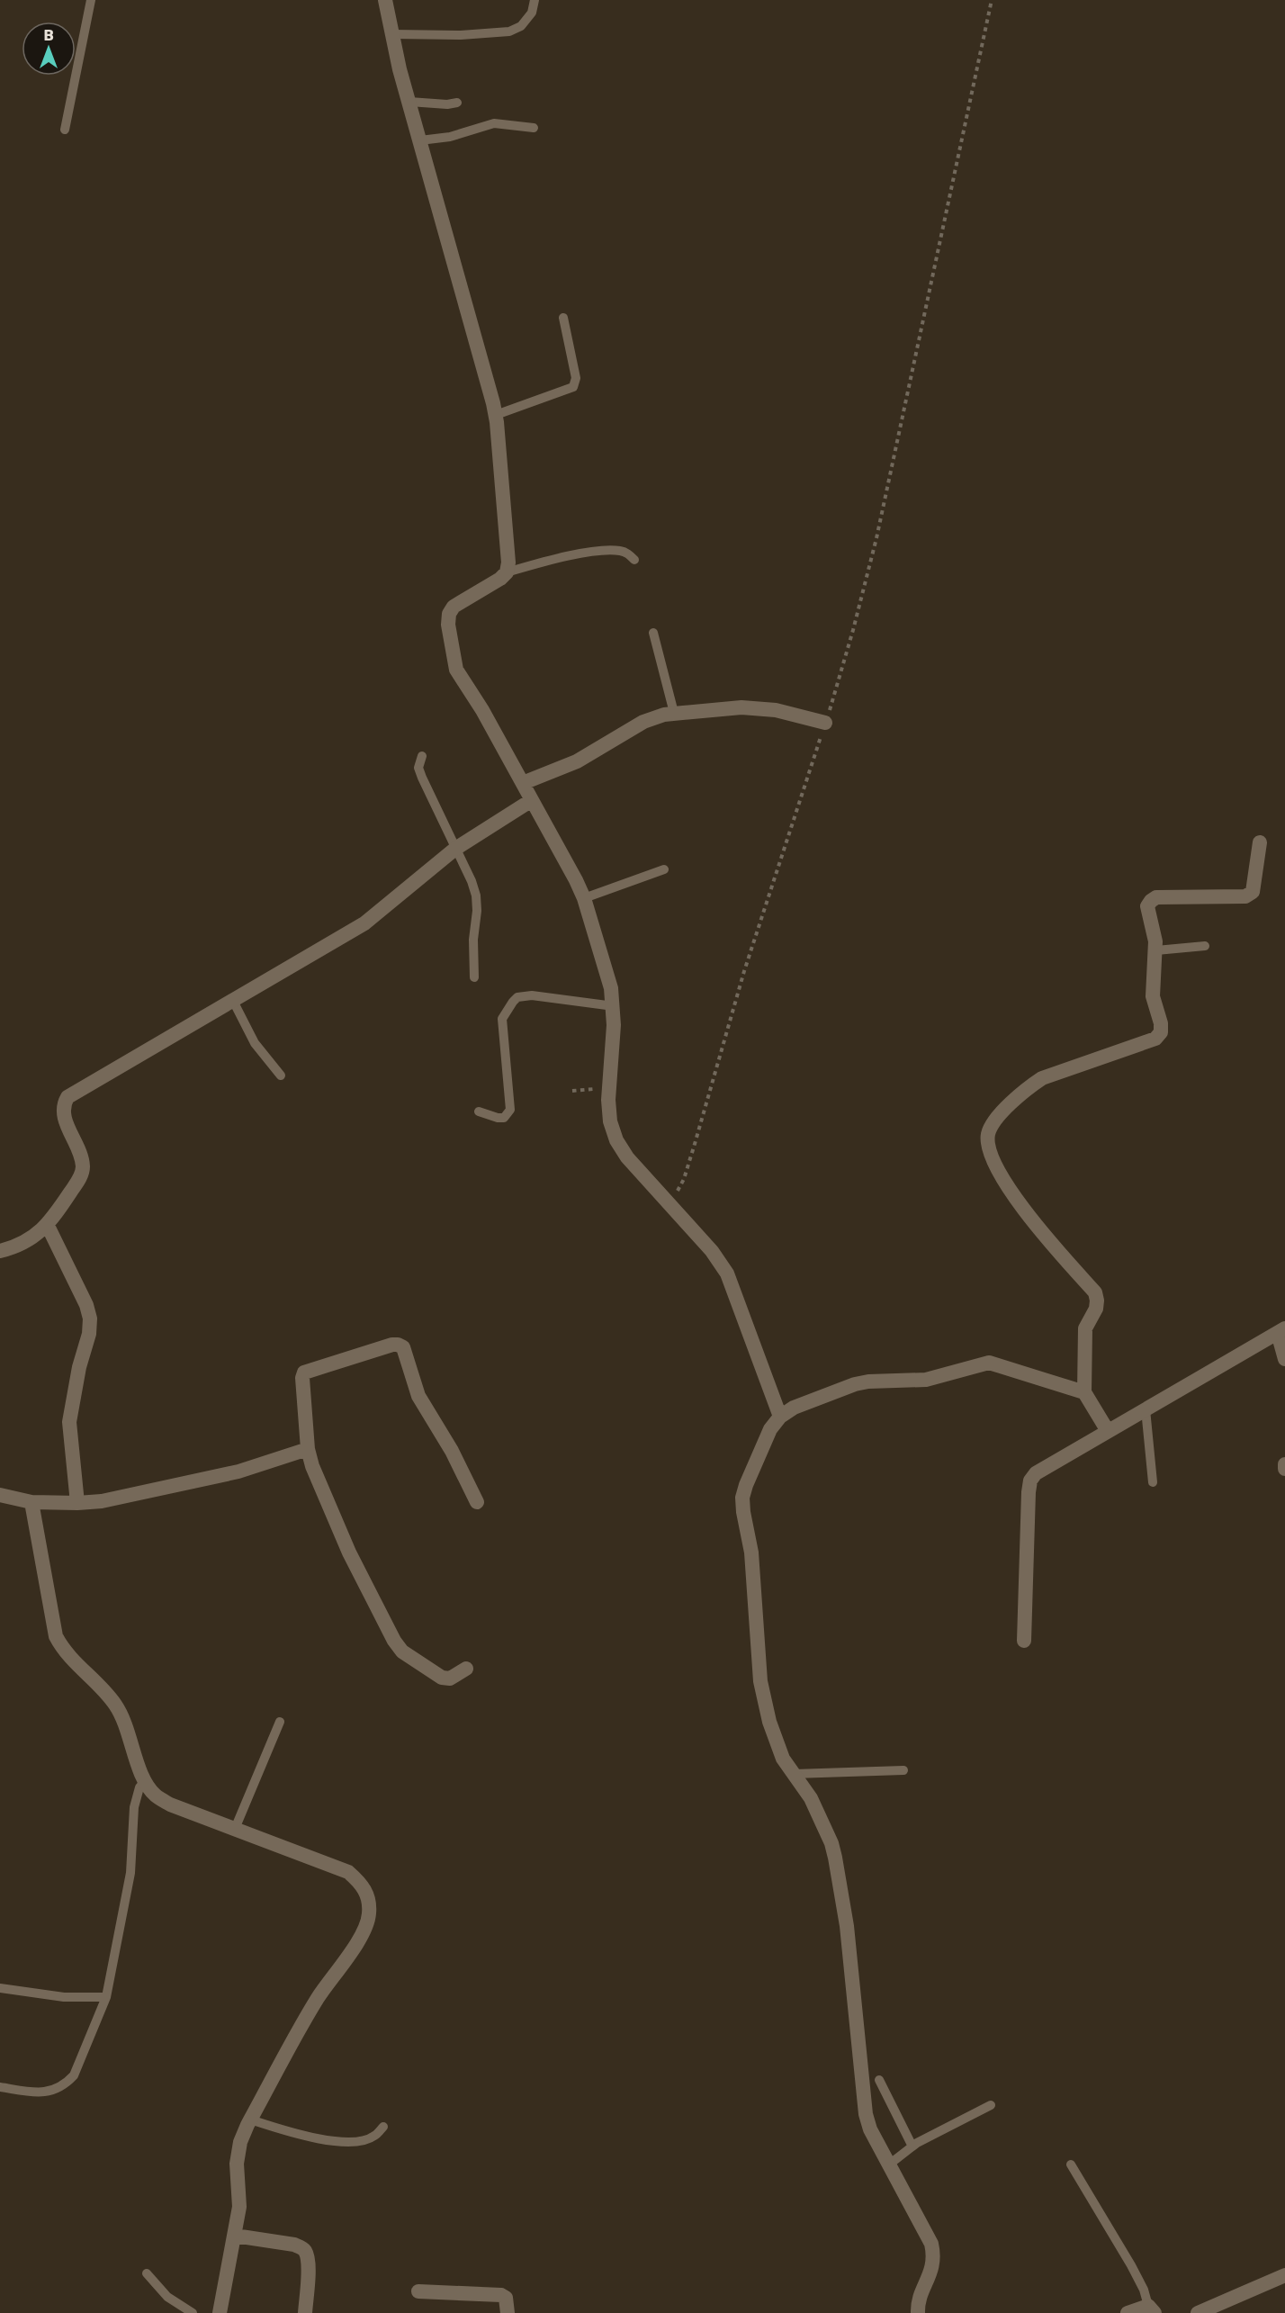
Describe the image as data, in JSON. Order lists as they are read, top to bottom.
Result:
{
  "north": "top"
}
